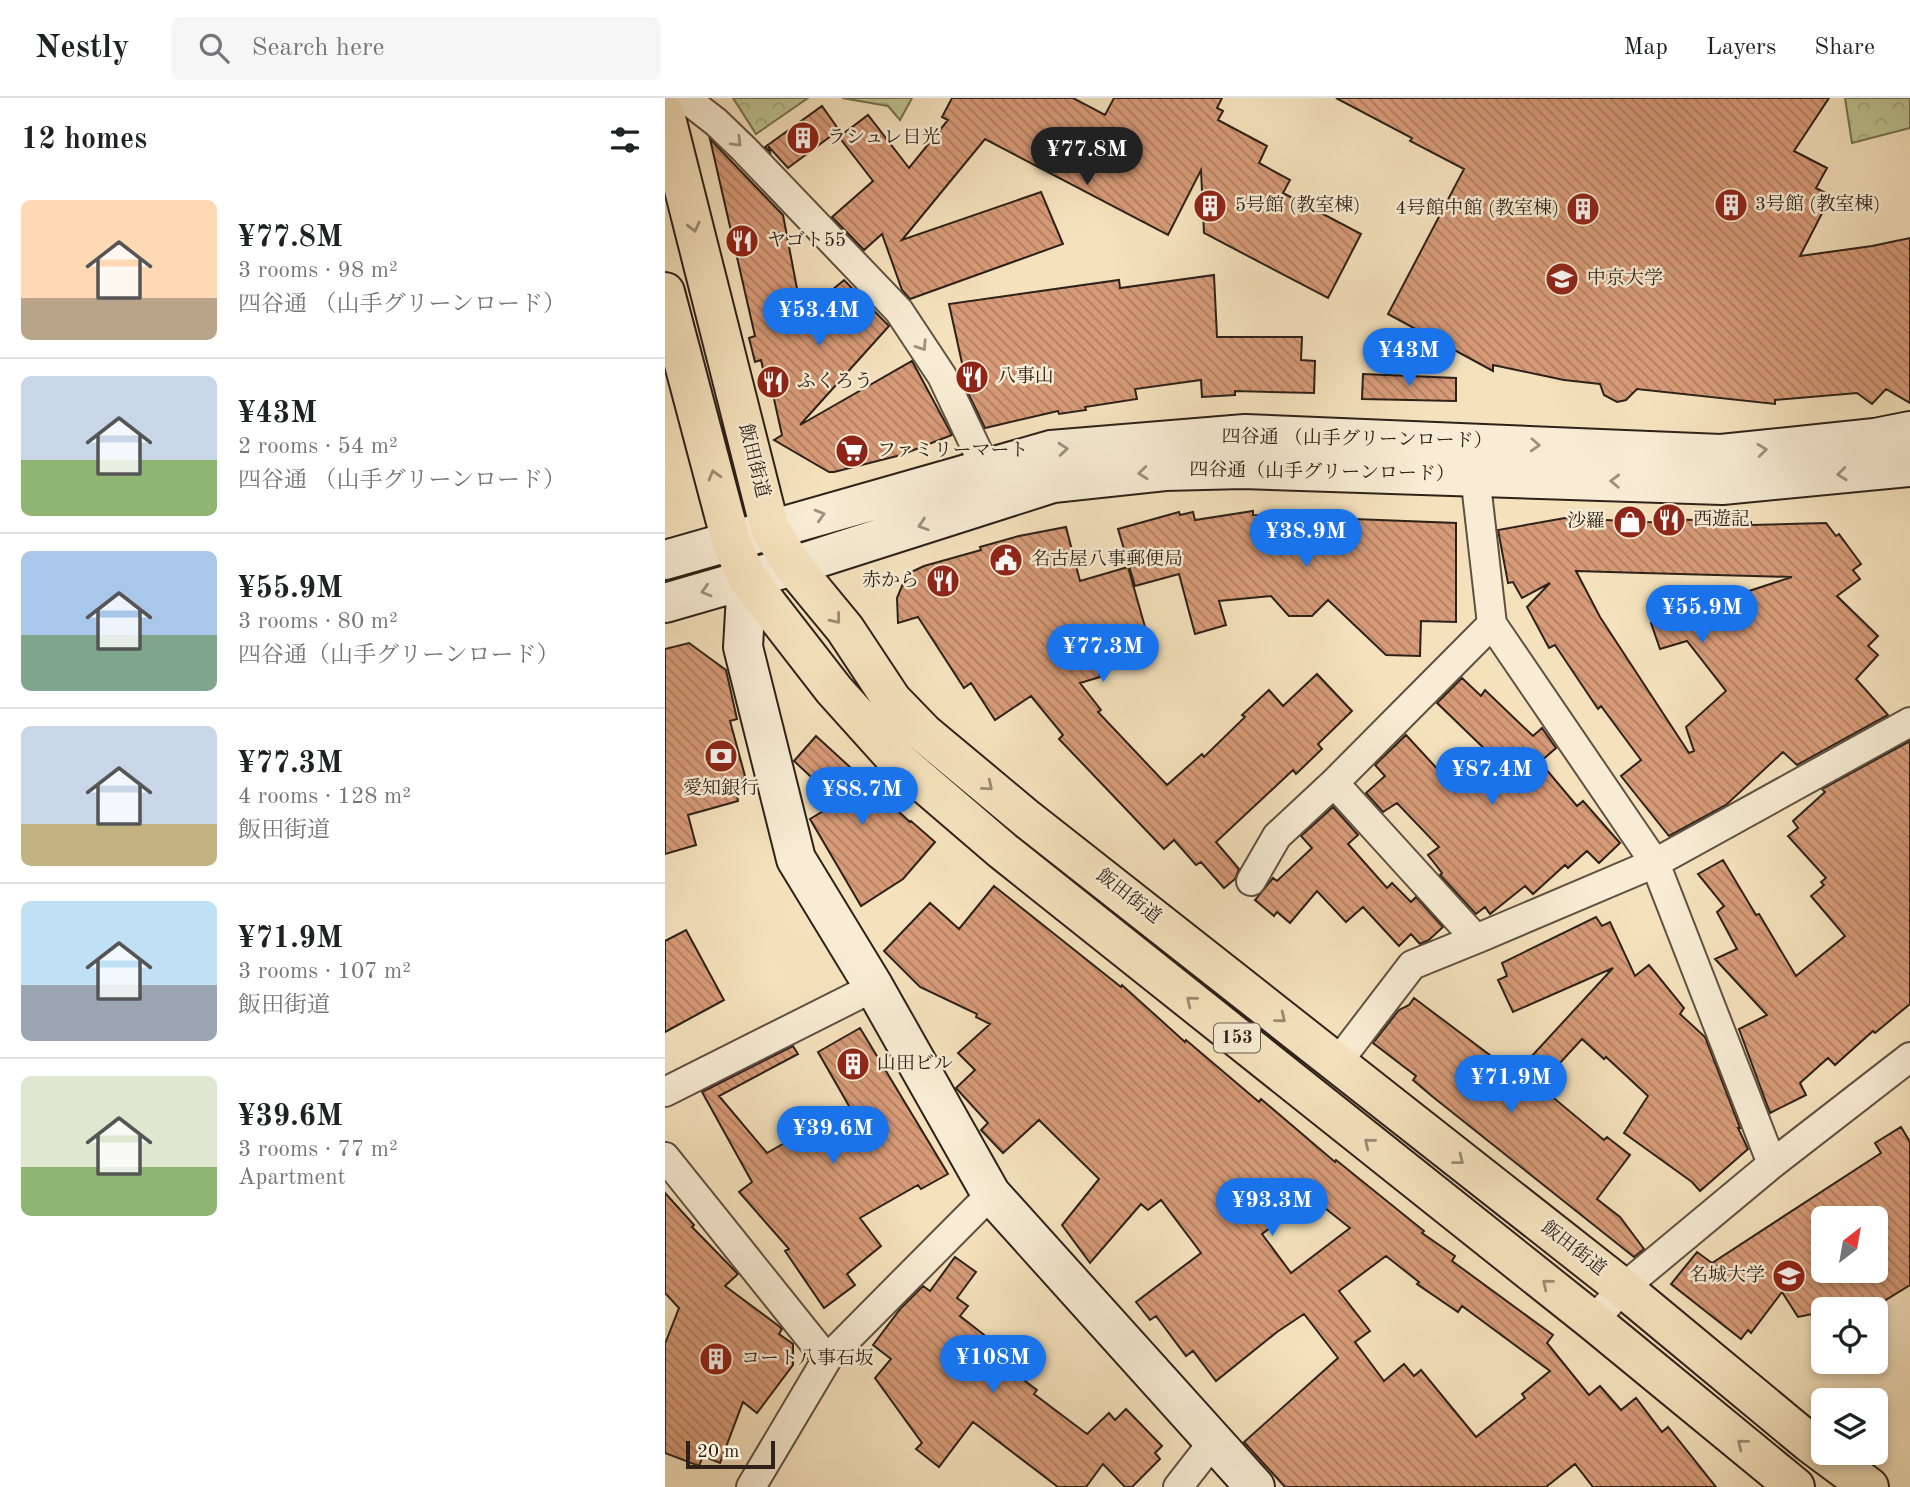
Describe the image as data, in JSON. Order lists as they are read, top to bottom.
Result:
{
  "streets": {
    "highway": ["飯田街道", "153"],
    "street": ["四谷通 （山手グリーンロード）", "四谷通（山手グリーンロード）"]
  },
  "crossings": [
    ["四谷通 （山手グリーンロード）", "飯田街道"],
    ["四谷通 （山手グリーンロード）", "153"],
    ["飯田街道", "四谷通（山手グリーンロード）"],
    ["四谷通（山手グリーンロード）", "153"]
  ],
  "one_way": ["四谷通 （山手グリーンロード）", "四谷通（山手グリーンロード）"],
  "places": {
    "building": [
      "ラシュレ日光",
      "3号館 (教室棟)",
      "5号館 (教室棟)",
      "4号館中館 (教室棟)",
      "山田ビル",
      "コート八事石坂"
    ],
    "restaurant": [
      "ヤゴト55",
      "八事山",
      "ふくろう",
      "西遊記",
      "赤から"
    ],
    "school or university": ["中京大学", "名城大学"],
    "supermarket": ["ファミリーマート"],
    "shop": ["沙羅"],
    "public building": ["名古屋八事郵便局"],
    "bank": ["愛知銀行"]
  },
  "scale_bar": "20 m",
  "north": "top right",
  "page": {
    "header": "Nestly",
    "search": "Search here",
    "nav": ["Map", "Layers", "Share"],
    "heading": "12 homes",
    "price": [
      "¥77.8M",
      "¥53.4M",
      "¥43M",
      "¥38.9M",
      "¥55.9M",
      "¥77.3M",
      "¥87.4M",
      "¥88.7M",
      "¥71.9M",
      "¥39.6M",
      "¥93.3M",
      "¥108M"
    ],
    "list": [
      {
        "name": "¥77.8M",
        "note": "3 rooms · 98 m² · 四谷通 （山手グリーンロード）"
      },
      {
        "name": "¥43M",
        "note": "2 rooms · 54 m² · 四谷通 （山手グリーンロード）"
      },
      {
        "name": "¥55.9M",
        "note": "3 rooms · 80 m² · 四谷通（山手グリーンロード）"
      },
      {
        "name": "¥77.3M",
        "note": "4 rooms · 128 m² · 飯田街道"
      },
      {
        "name": "¥71.9M",
        "note": "3 rooms · 107 m² · 飯田街道"
      },
      {
        "name": "¥39.6M",
        "note": "3 rooms · 77 m² · Apartment"
      }
    ],
    "scale": "20 m"
  }
}
